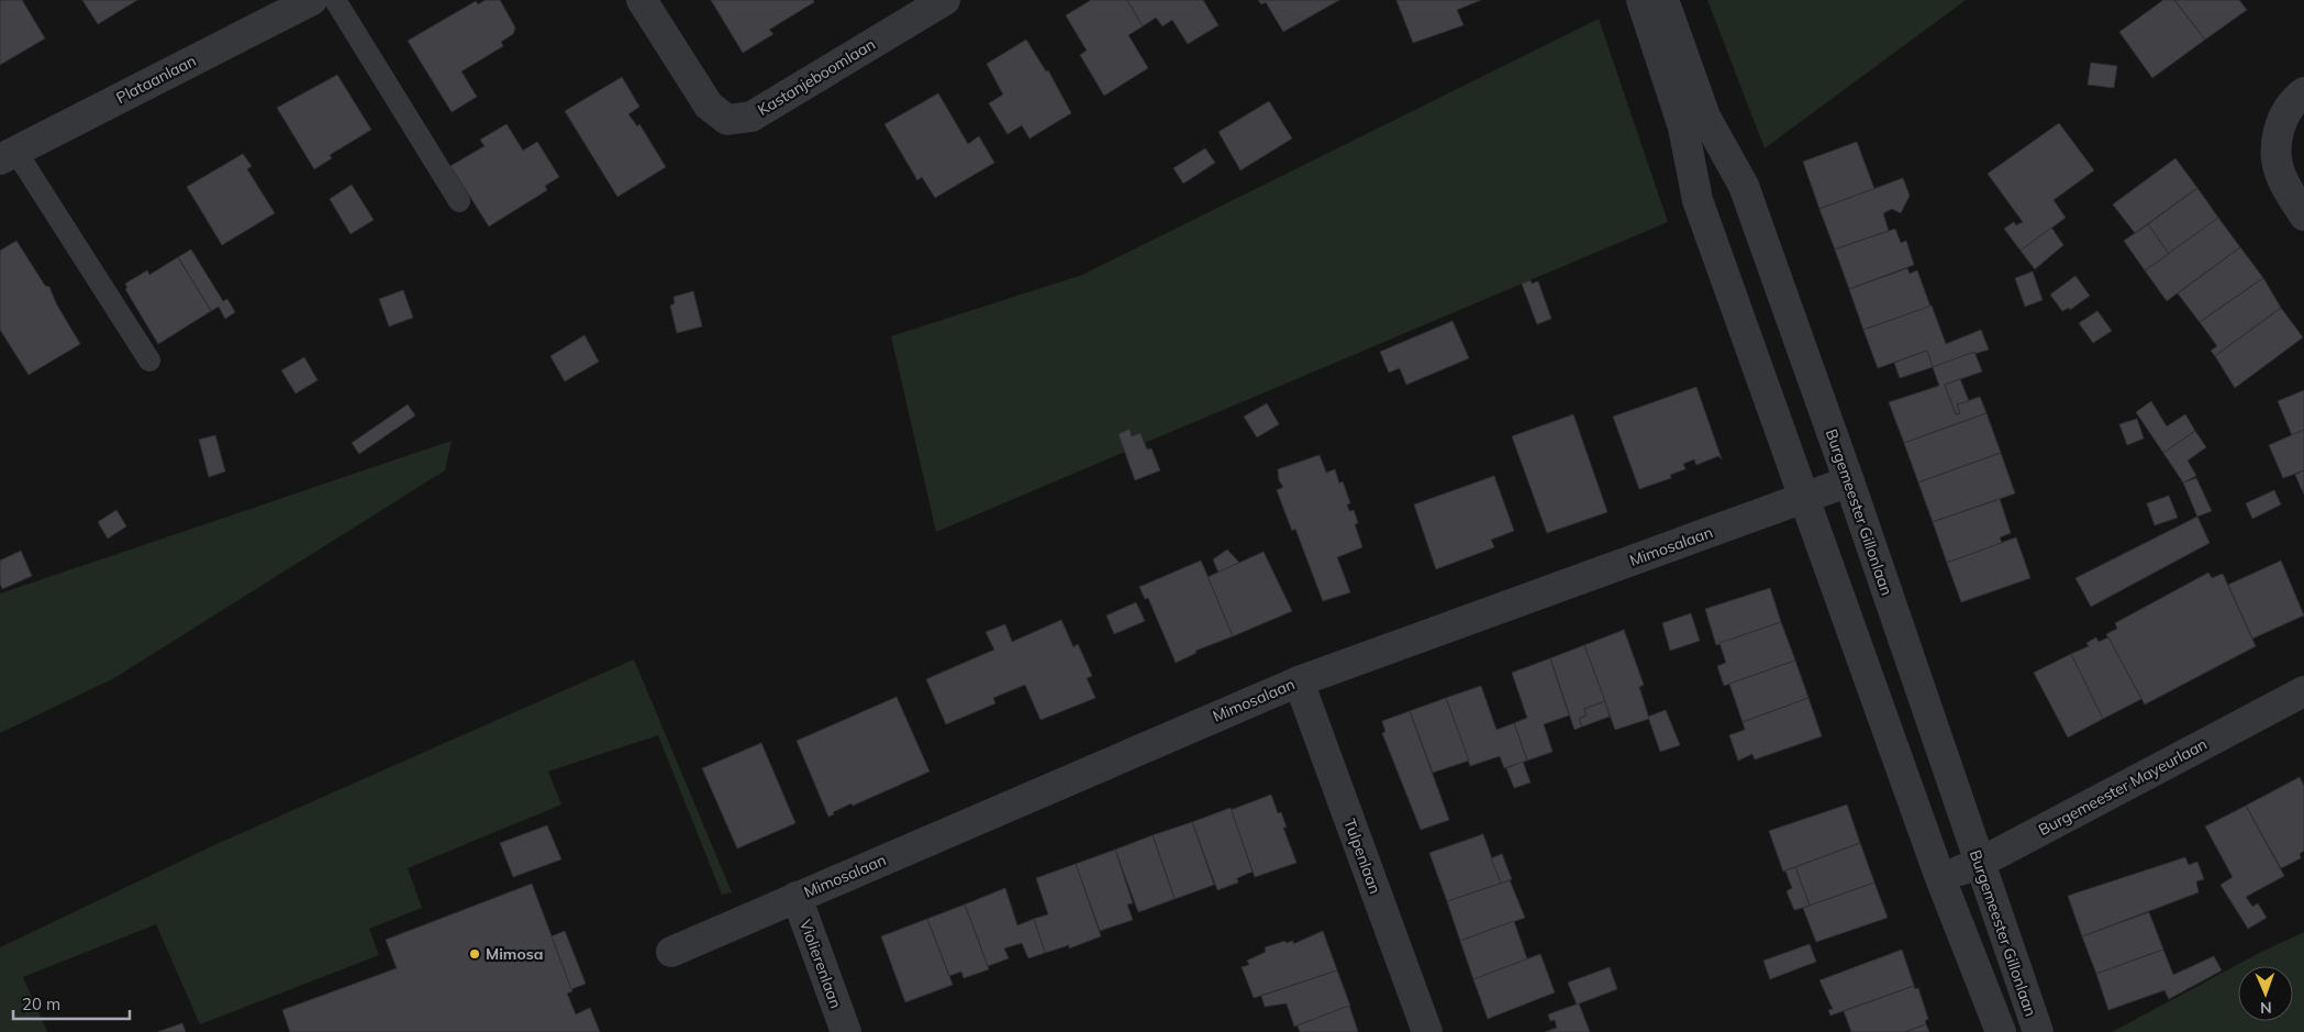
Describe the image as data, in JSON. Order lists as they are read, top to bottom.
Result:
{
  "streets": {
    "street": [
      "Kastanjeboomlaan",
      "Plataanlaan",
      "Burgemeester Gillonlaan",
      "Mimosalaan",
      "Burgemeester Mayeurlaan",
      "Tulpenlaan",
      "Violierenlaan"
    ]
  },
  "crossings": [
    ["Burgemeester Gillonlaan", "Mimosalaan"],
    ["Burgemeester Gillonlaan", "Burgemeester Mayeurlaan"],
    ["Mimosalaan", "Tulpenlaan"],
    ["Mimosalaan", "Violierenlaan"]
  ],
  "places": ["Mimosa"],
  "scale_bar": "20 m",
  "north": "bottom"
}
